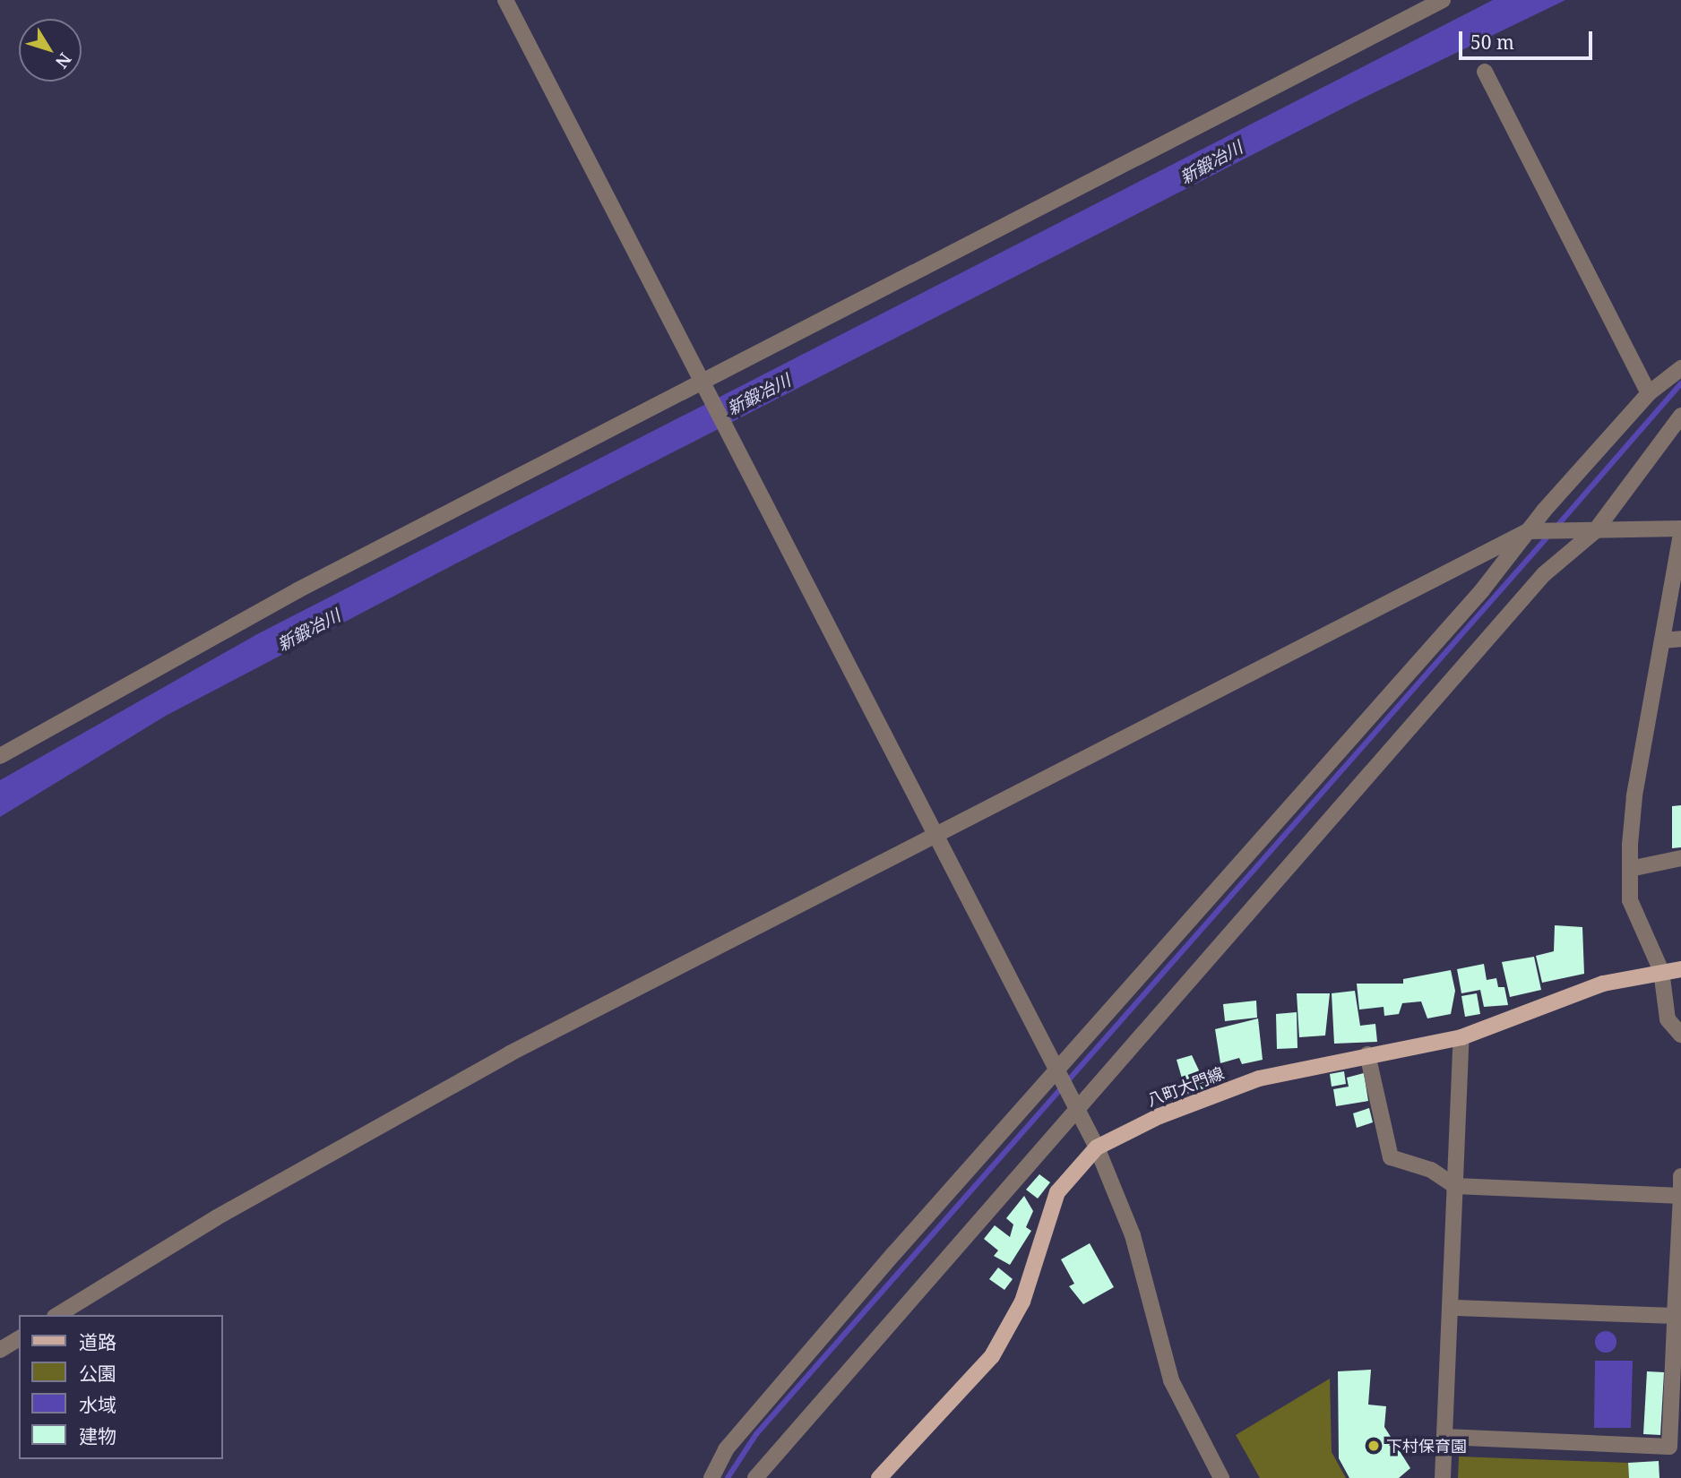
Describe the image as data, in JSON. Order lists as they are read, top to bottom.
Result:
{
  "streets": {
    "main road": ["八町大門線"]
  },
  "water": ["新鍛冶川"],
  "places": ["下村保育園"],
  "legend": [
    "道路",
    "公園",
    "水域",
    "建物"
  ],
  "scale_bar": "50 m",
  "north": "bottom right"
}
